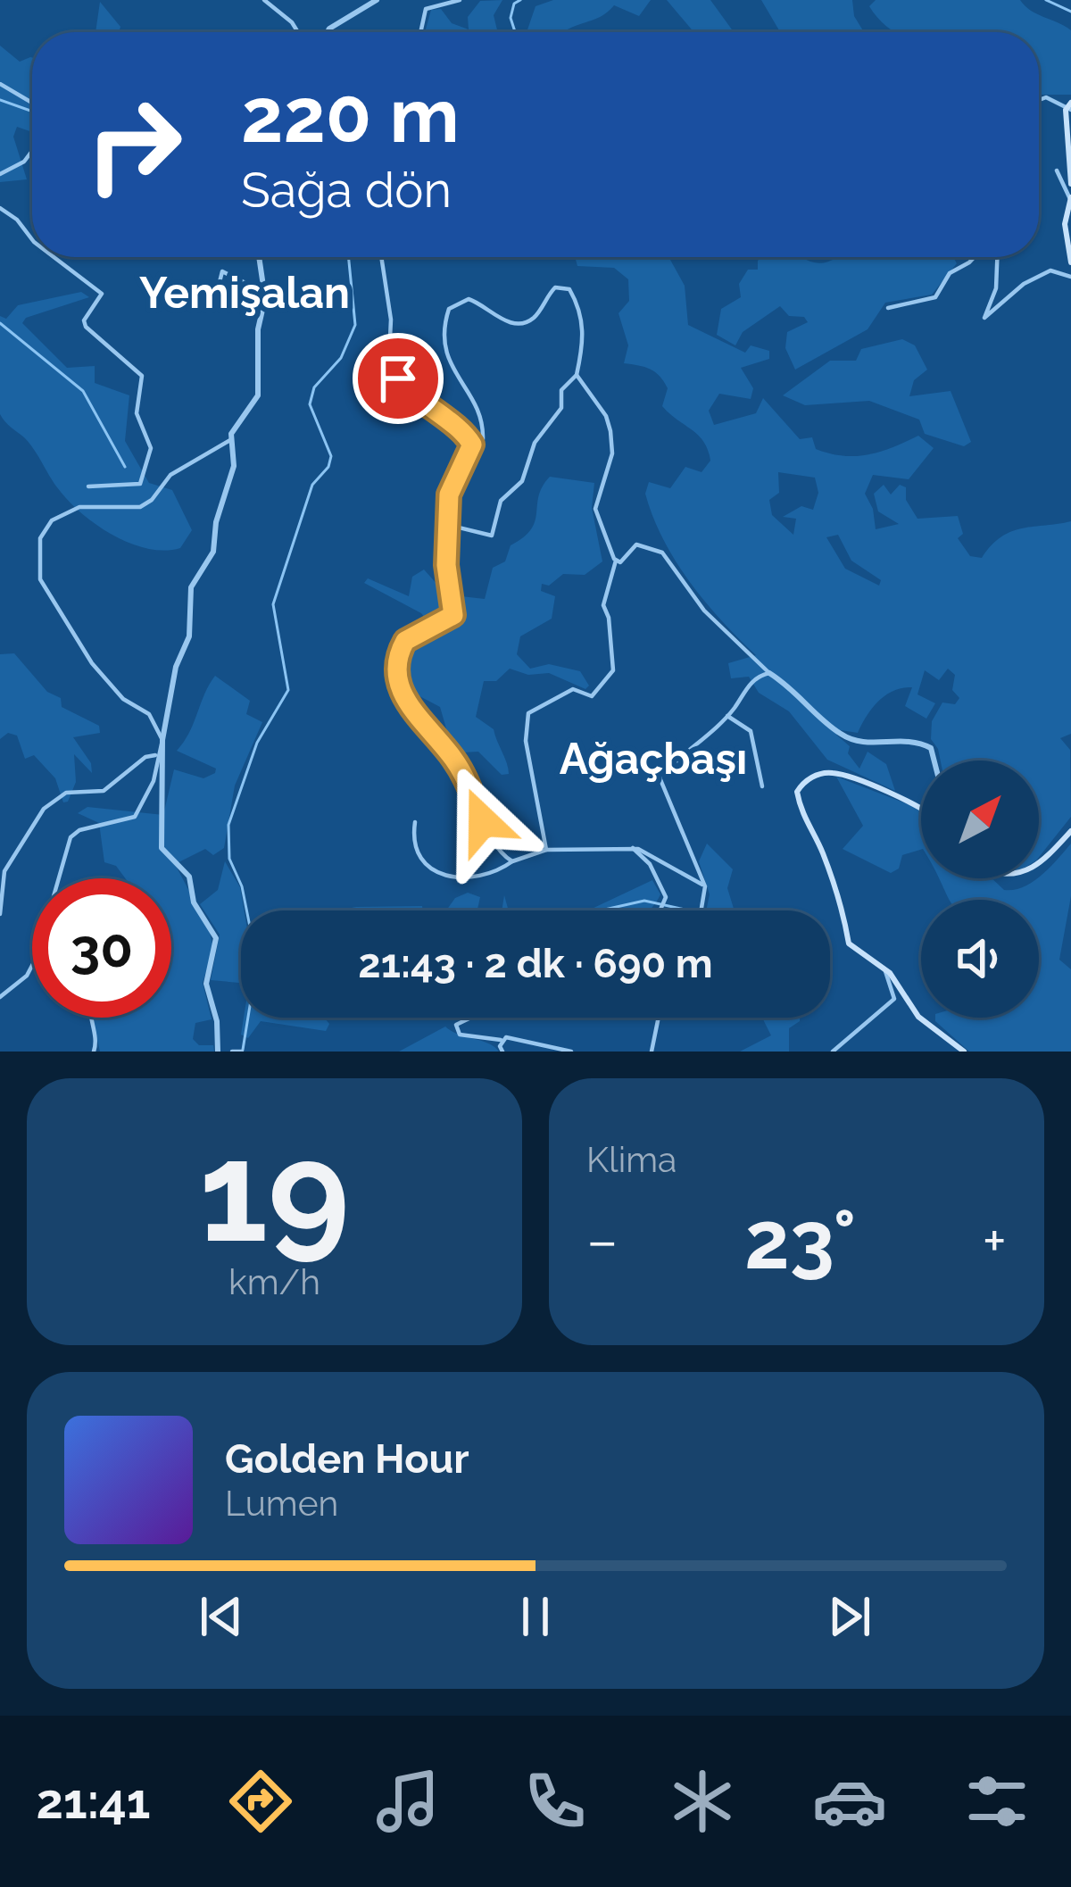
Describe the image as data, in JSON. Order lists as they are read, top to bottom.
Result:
{
  "districts": ["Yemişalan", "Ağaçbaşı"],
  "north": "top right",
  "page": {
    "turn": ["220 m", "Sağa dön"],
    "limit": "30",
    "trip": "21:43 · 2 dk · 690 m",
    "tile": [
      ["19", "km/h"],
      "Klima"
    ],
    "heat": ["−", "23°", "+"],
    "song": ["Golden Hour", "Lumen"],
    "tabs": "21:41"
  }
}
